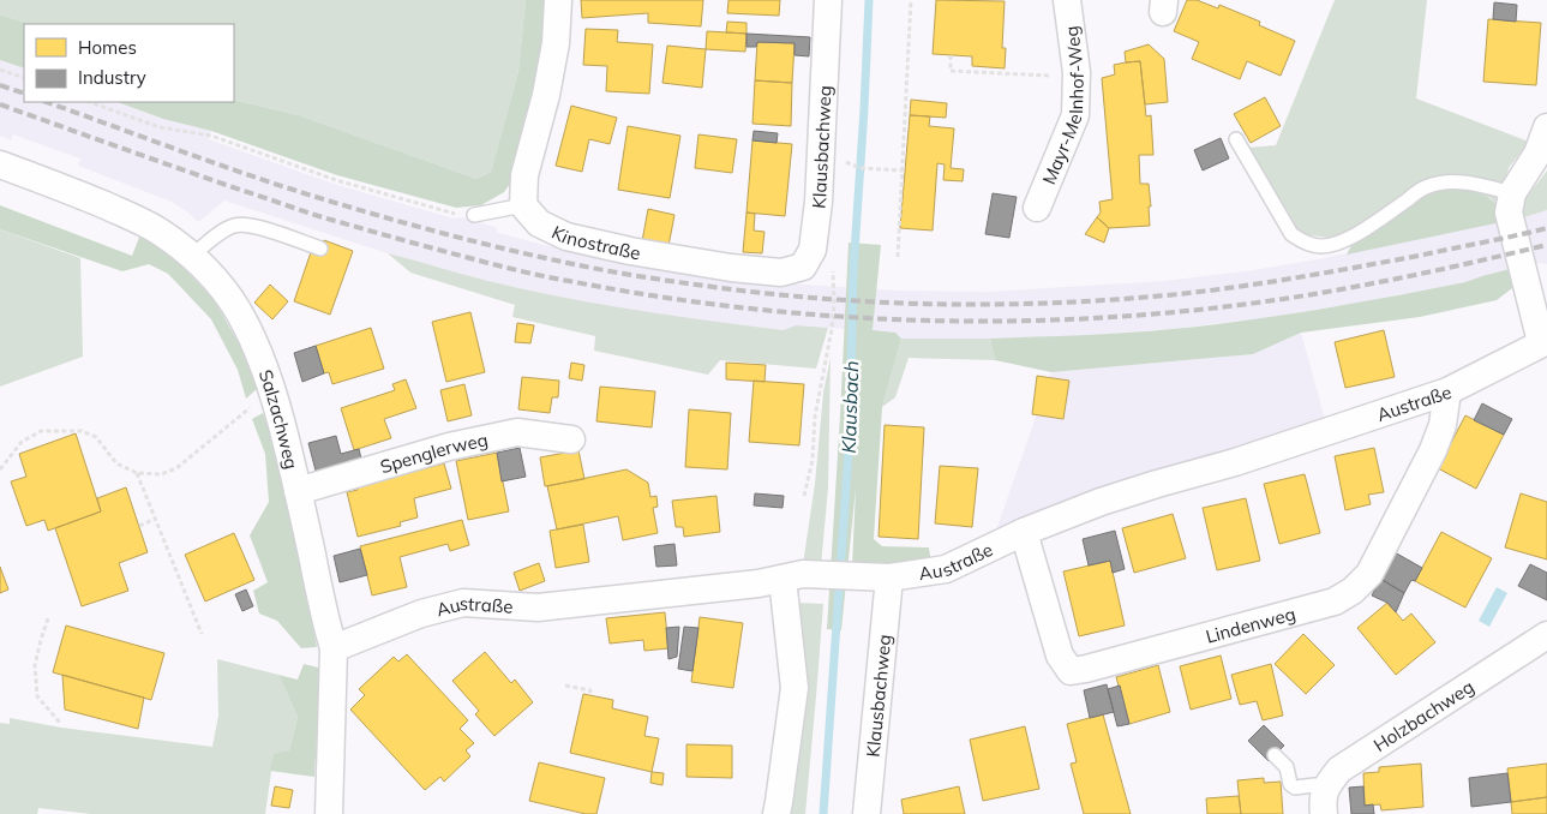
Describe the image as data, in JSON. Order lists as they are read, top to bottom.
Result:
{
  "streets": {
    "street": [
      "Mayr-Melnhof-Weg",
      "Klausbachweg",
      "Kinostraße",
      "Austraße",
      "Salzachweg",
      "Spenglerweg",
      "Lindenweg",
      "Holzbachweg"
    ]
  },
  "crossings": [
    ["Klausbachweg", "Kinostraße"],
    ["Klausbachweg", "Austraße"],
    ["Austraße", "Salzachweg"],
    ["Austraße", "Lindenweg"],
    ["Salzachweg", "Spenglerweg"]
  ],
  "water": ["Klausbach"],
  "legend": ["Homes", "Industry"]
}
